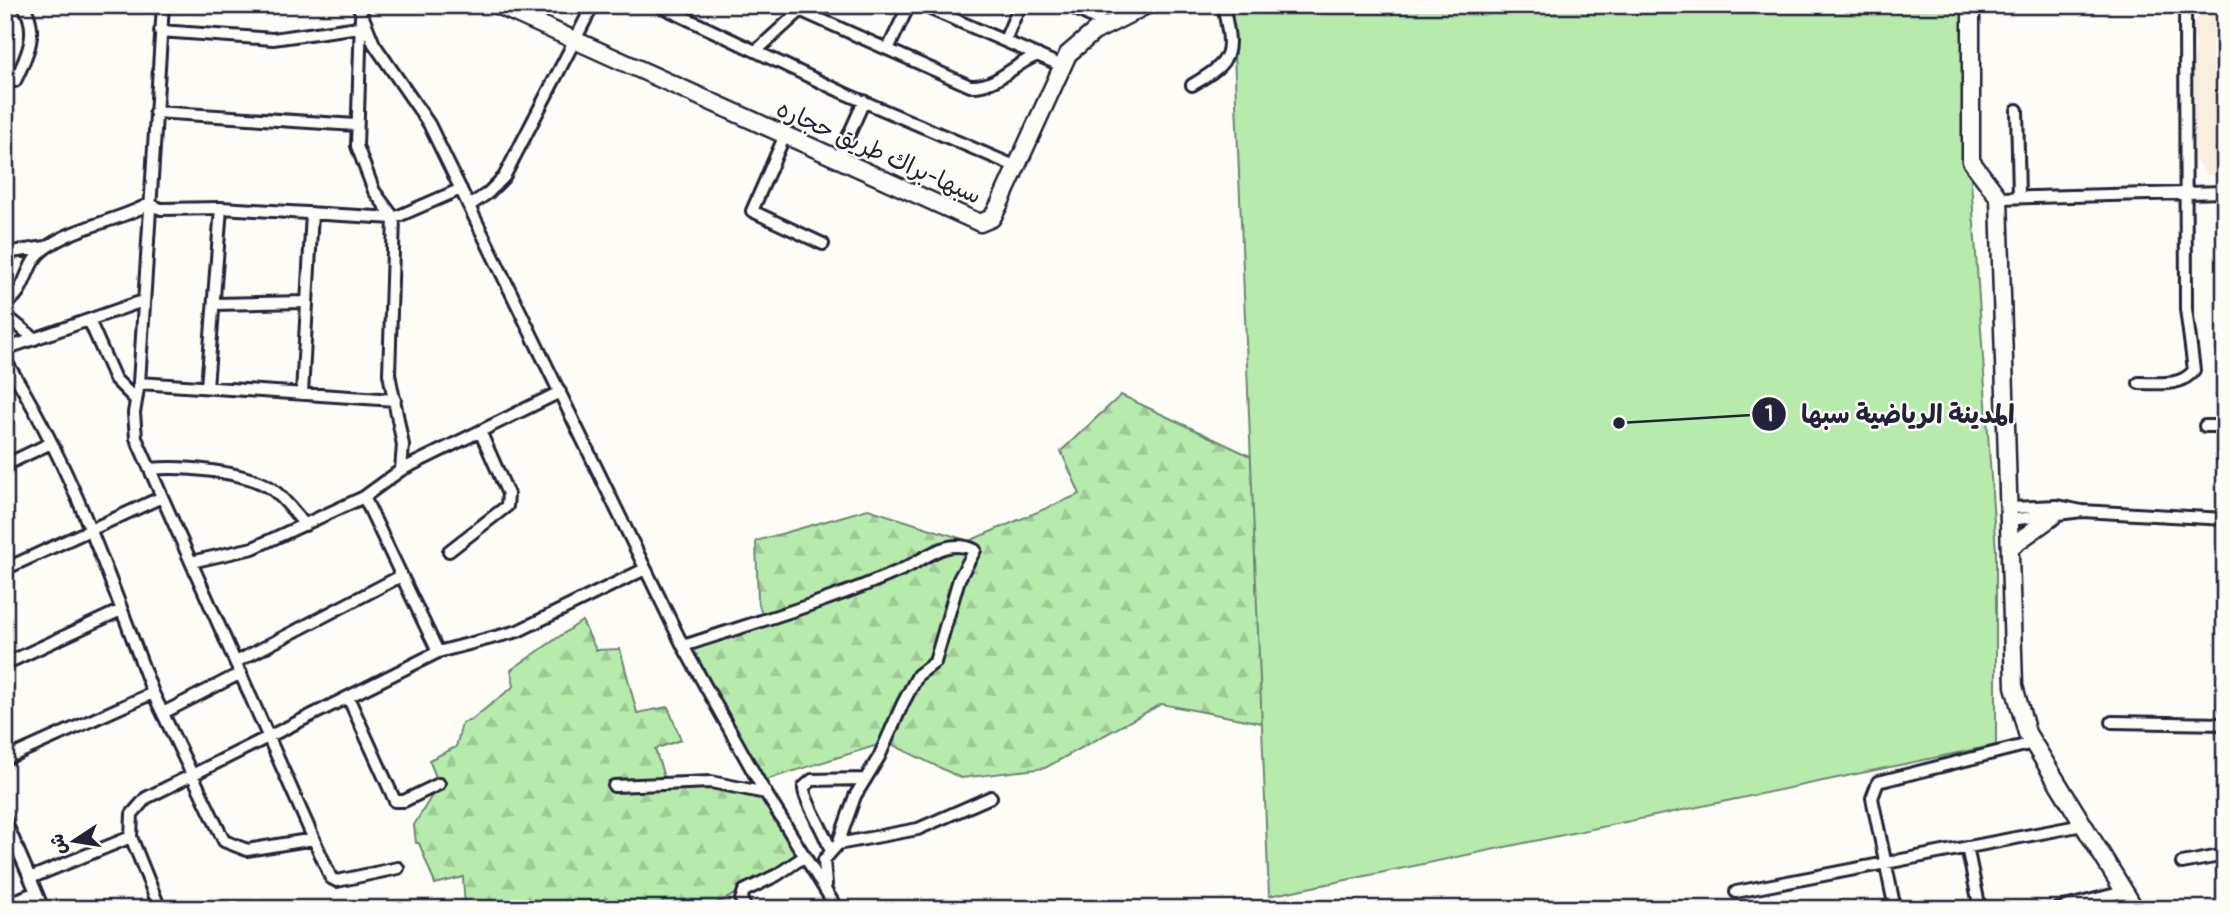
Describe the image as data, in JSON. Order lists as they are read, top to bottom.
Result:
{
  "streets": {
    "street": ["سبها-براك طريق حجاره"]
  },
  "places": ["المدينة الرياضية سبها"],
  "north": "left"
}
